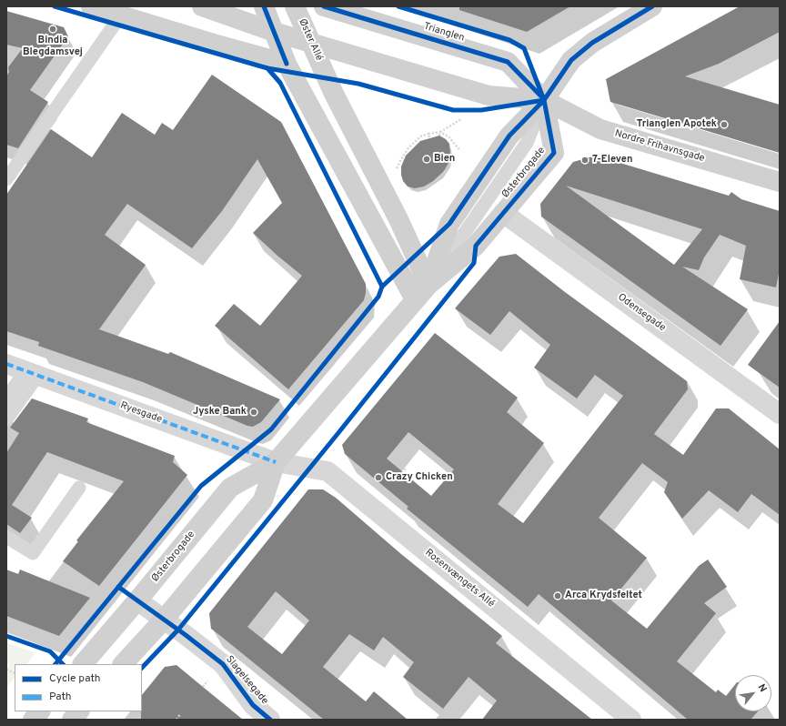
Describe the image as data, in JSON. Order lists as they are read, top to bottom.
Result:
{
  "streets": {
    "street": [
      "Trianglen",
      "Øster Allé",
      "Nordre Frihavnsgade",
      "Østerbrogade",
      "Odensegade",
      "Ryesgade",
      "Rosenvængets Allé",
      "Slagelsegade"
    ]
  },
  "crossings": [
    ["Trianglen", "Nordre Frihavnsgade"],
    ["Trianglen", "Østerbrogade"],
    ["Øster Allé", "Østerbrogade"],
    ["Nordre Frihavnsgade", "Østerbrogade"],
    ["Østerbrogade", "Odensegade"],
    ["Østerbrogade", "Ryesgade"],
    ["Østerbrogade", "Rosenvængets Allé"],
    ["Østerbrogade", "Slagelsegade"],
    ["Ryesgade", "Rosenvængets Allé"]
  ],
  "places": [
    "Bindia Blegdamsvej",
    "Trianglen Apotek",
    "Bien",
    "7-Eleven",
    "Jyske Bank",
    "Crazy Chicken",
    "Arca Krydsfeltet"
  ],
  "legend": ["Cycle path", "Path"],
  "north": "top right"
}
